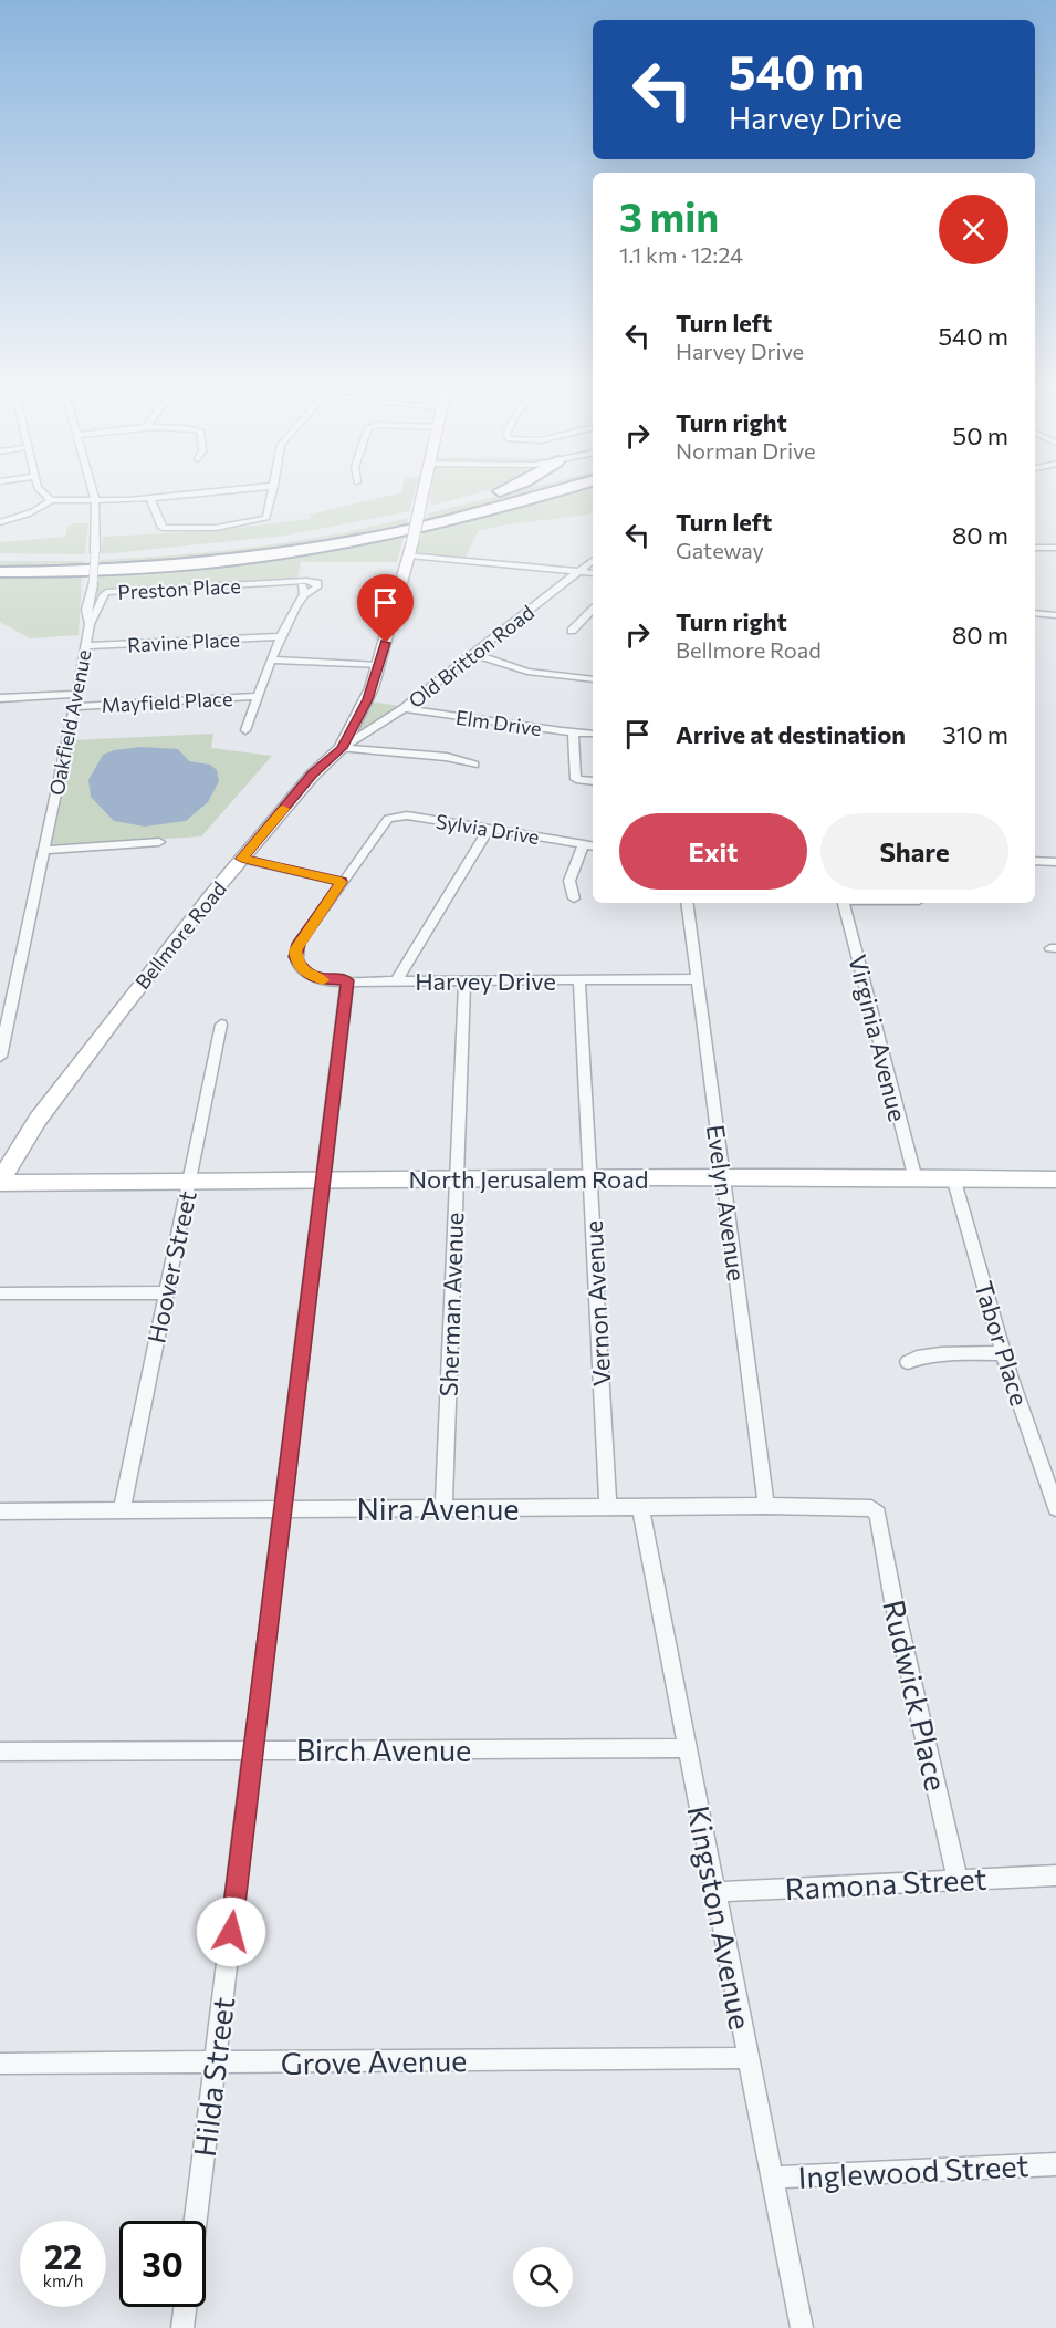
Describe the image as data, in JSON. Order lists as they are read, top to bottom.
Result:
{
  "streets": {
    "main road": ["Bellmore Road", "North Jerusalem Road"],
    "street": [
      "Preston Place",
      "Ravine Place",
      "Old Britton Road",
      "Mayfield Place",
      "Oakfield Avenue",
      "Elm Drive",
      "Sylvia Drive",
      "Harvey Drive",
      "Virginia Avenue",
      "Evelyn Avenue",
      "Hoover Street",
      "Vernon Avenue",
      "Sherman Avenue",
      "Tabor Place",
      "Nira Avenue",
      "Rudwick Place",
      "Birch Avenue",
      "Ramona Street",
      "Kingston Avenue",
      "Grove Avenue",
      "Hilda Street",
      "Inglewood Street"
    ]
  },
  "crossings": [
    ["Preston Place", "Ravine Place"],
    ["Preston Place", "Oakfield Avenue"],
    ["Ravine Place", "Oakfield Avenue"],
    ["Old Britton Road", "Elm Drive"],
    ["Old Britton Road", "Bellmore Road"],
    ["Mayfield Place", "Oakfield Avenue"],
    ["Sylvia Drive", "Harvey Drive"],
    ["Bellmore Road", "North Jerusalem Road"],
    ["Harvey Drive", "Evelyn Avenue"],
    ["Harvey Drive", "Vernon Avenue"],
    ["Harvey Drive", "Sherman Avenue"],
    ["Harvey Drive", "Hilda Street"],
    ["Virginia Avenue", "North Jerusalem Road"],
    ["North Jerusalem Road", "Evelyn Avenue"],
    ["North Jerusalem Road", "Hoover Street"],
    ["North Jerusalem Road", "Vernon Avenue"],
    ["North Jerusalem Road", "Sherman Avenue"],
    ["North Jerusalem Road", "Tabor Place"],
    ["North Jerusalem Road", "Hilda Street"],
    ["Evelyn Avenue", "Nira Avenue"],
    ["Hoover Street", "Nira Avenue"],
    ["Vernon Avenue", "Nira Avenue"],
    ["Sherman Avenue", "Nira Avenue"],
    ["Nira Avenue", "Rudwick Place"],
    ["Nira Avenue", "Kingston Avenue"],
    ["Nira Avenue", "Hilda Street"],
    ["Rudwick Place", "Ramona Street"],
    ["Birch Avenue", "Kingston Avenue"],
    ["Birch Avenue", "Hilda Street"],
    ["Ramona Street", "Kingston Avenue"],
    ["Kingston Avenue", "Grove Avenue"],
    ["Kingston Avenue", "Inglewood Street"],
    ["Grove Avenue", "Hilda Street"]
  ],
  "page": {
    "turn": ["540 m", "Harvey Drive"],
    "heading": ["3 min", "1.1 km · 12:24"],
    "list": [
      {
        "name": "Turn left",
        "note": "Harvey Drive",
        "value": "540 m"
      },
      {
        "name": "Turn right",
        "note": "Norman Drive",
        "value": "50 m"
      },
      {
        "name": "Turn left",
        "note": "Gateway",
        "value": "80 m"
      },
      {
        "name": "Turn right",
        "note": "Bellmore Road",
        "value": "80 m"
      },
      {
        "name": "Arrive at destination",
        "value": "310 m"
      }
    ],
    "buttons": ["Exit", "Share"],
    "speed": "22 km/h",
    "limit": "30"
  }
}
